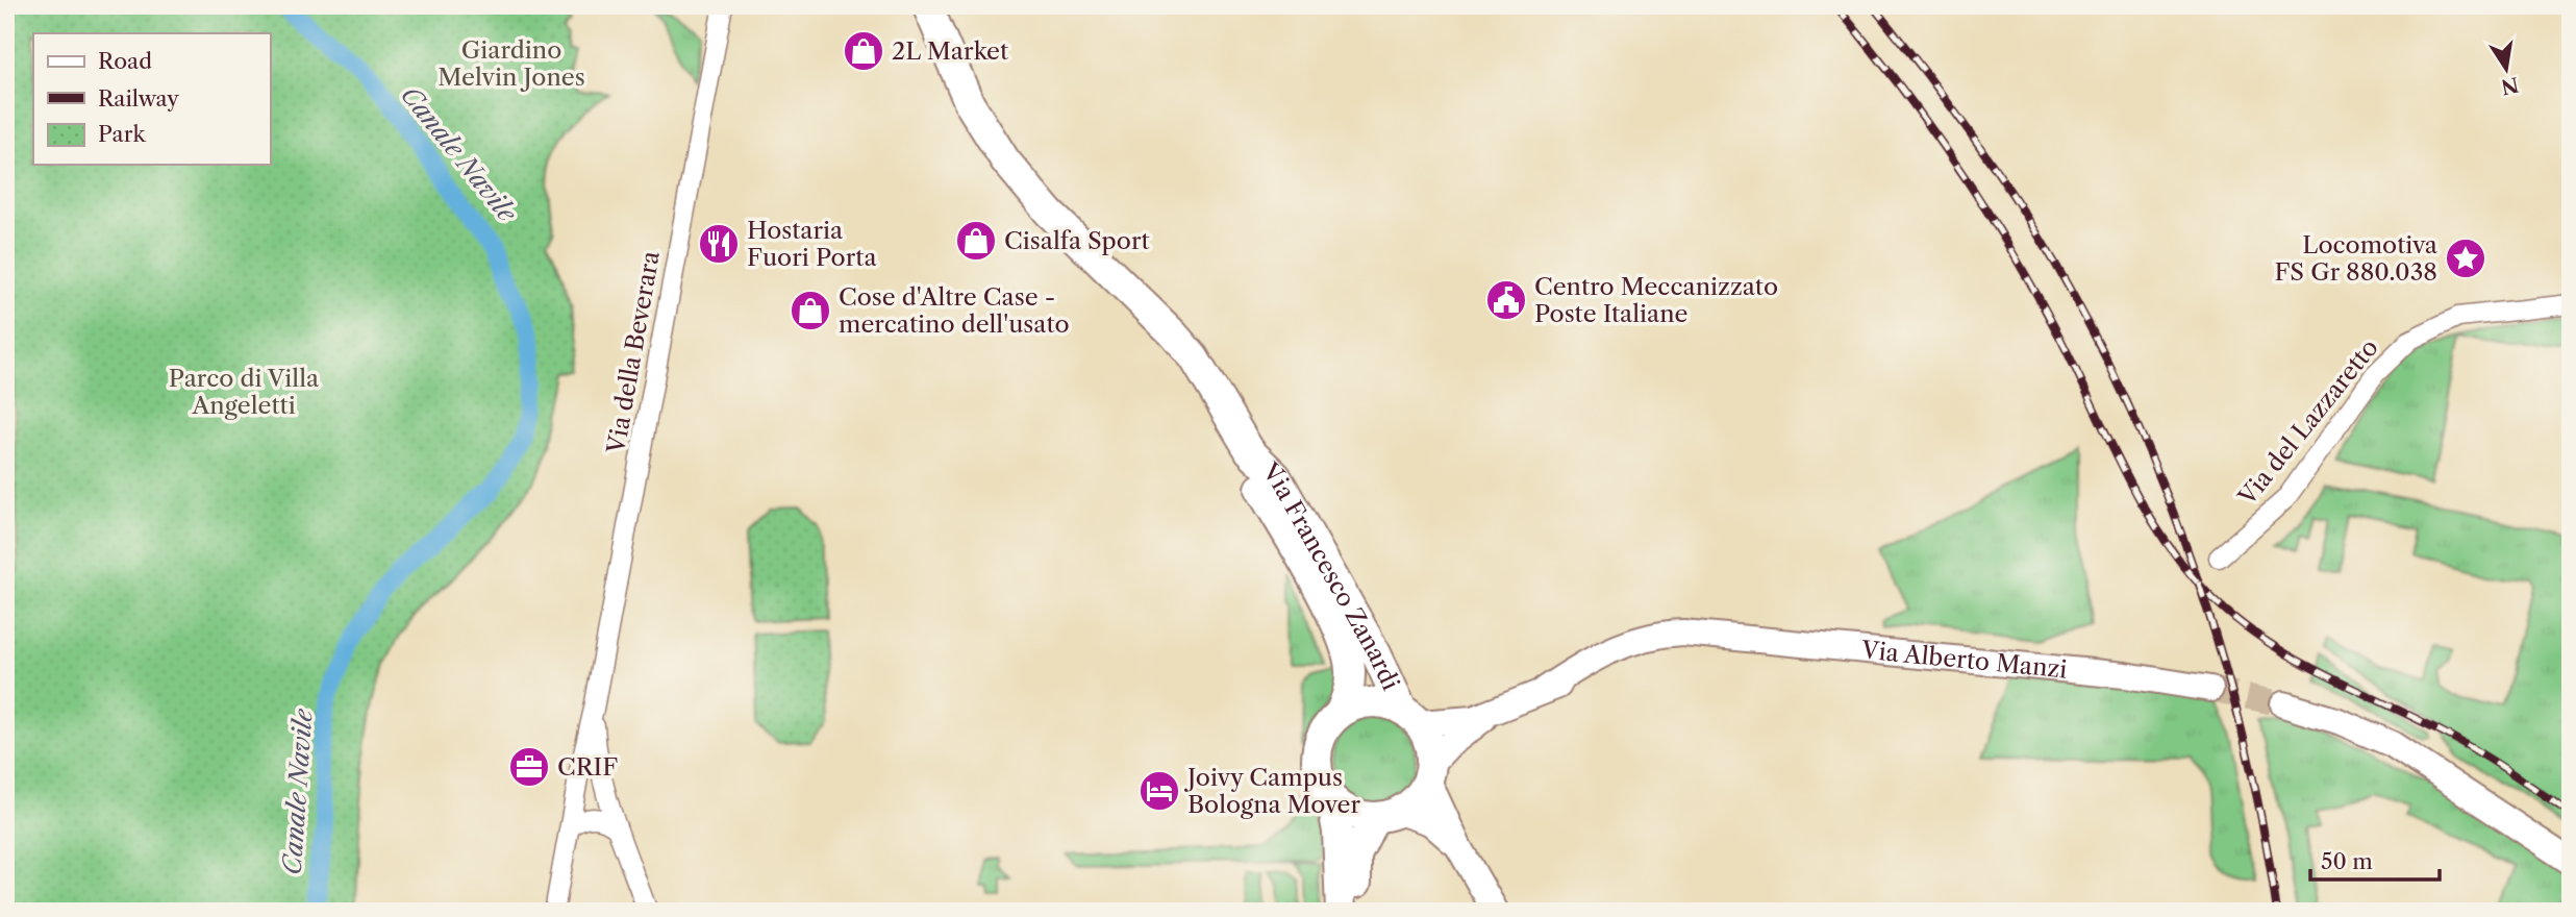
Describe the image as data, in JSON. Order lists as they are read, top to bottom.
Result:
{
  "streets": {
    "main road": ["Via Francesco Zanardi", "Via Alberto Manzi"],
    "street": ["Via della Beverara", "Via del Lazzaretto"]
  },
  "crossings": [
    ["Via Francesco Zanardi", "Via Alberto Manzi"]
  ],
  "water": ["Canale Navile"],
  "parks": ["Giardino Melvin Jones", "Parco di Villa Angeletti"],
  "places": {
    "shop": ["2L Market", "Cisalfa Sport", "Cose d'Altre Case - mercatino dell'usato"],
    "restaurant": ["Hostaria Fuori Porta"],
    "place": ["Locomotiva FS Gr 880.038"],
    "public building": ["Centro Meccanizzato Poste Italiane"],
    "office": ["CRIF"],
    "hotel": ["Joivy Campus Bologna Mover"]
  },
  "legend": ["Road", "Railway", "Park"],
  "scale_bar": "50 m",
  "north": "bottom"
}
